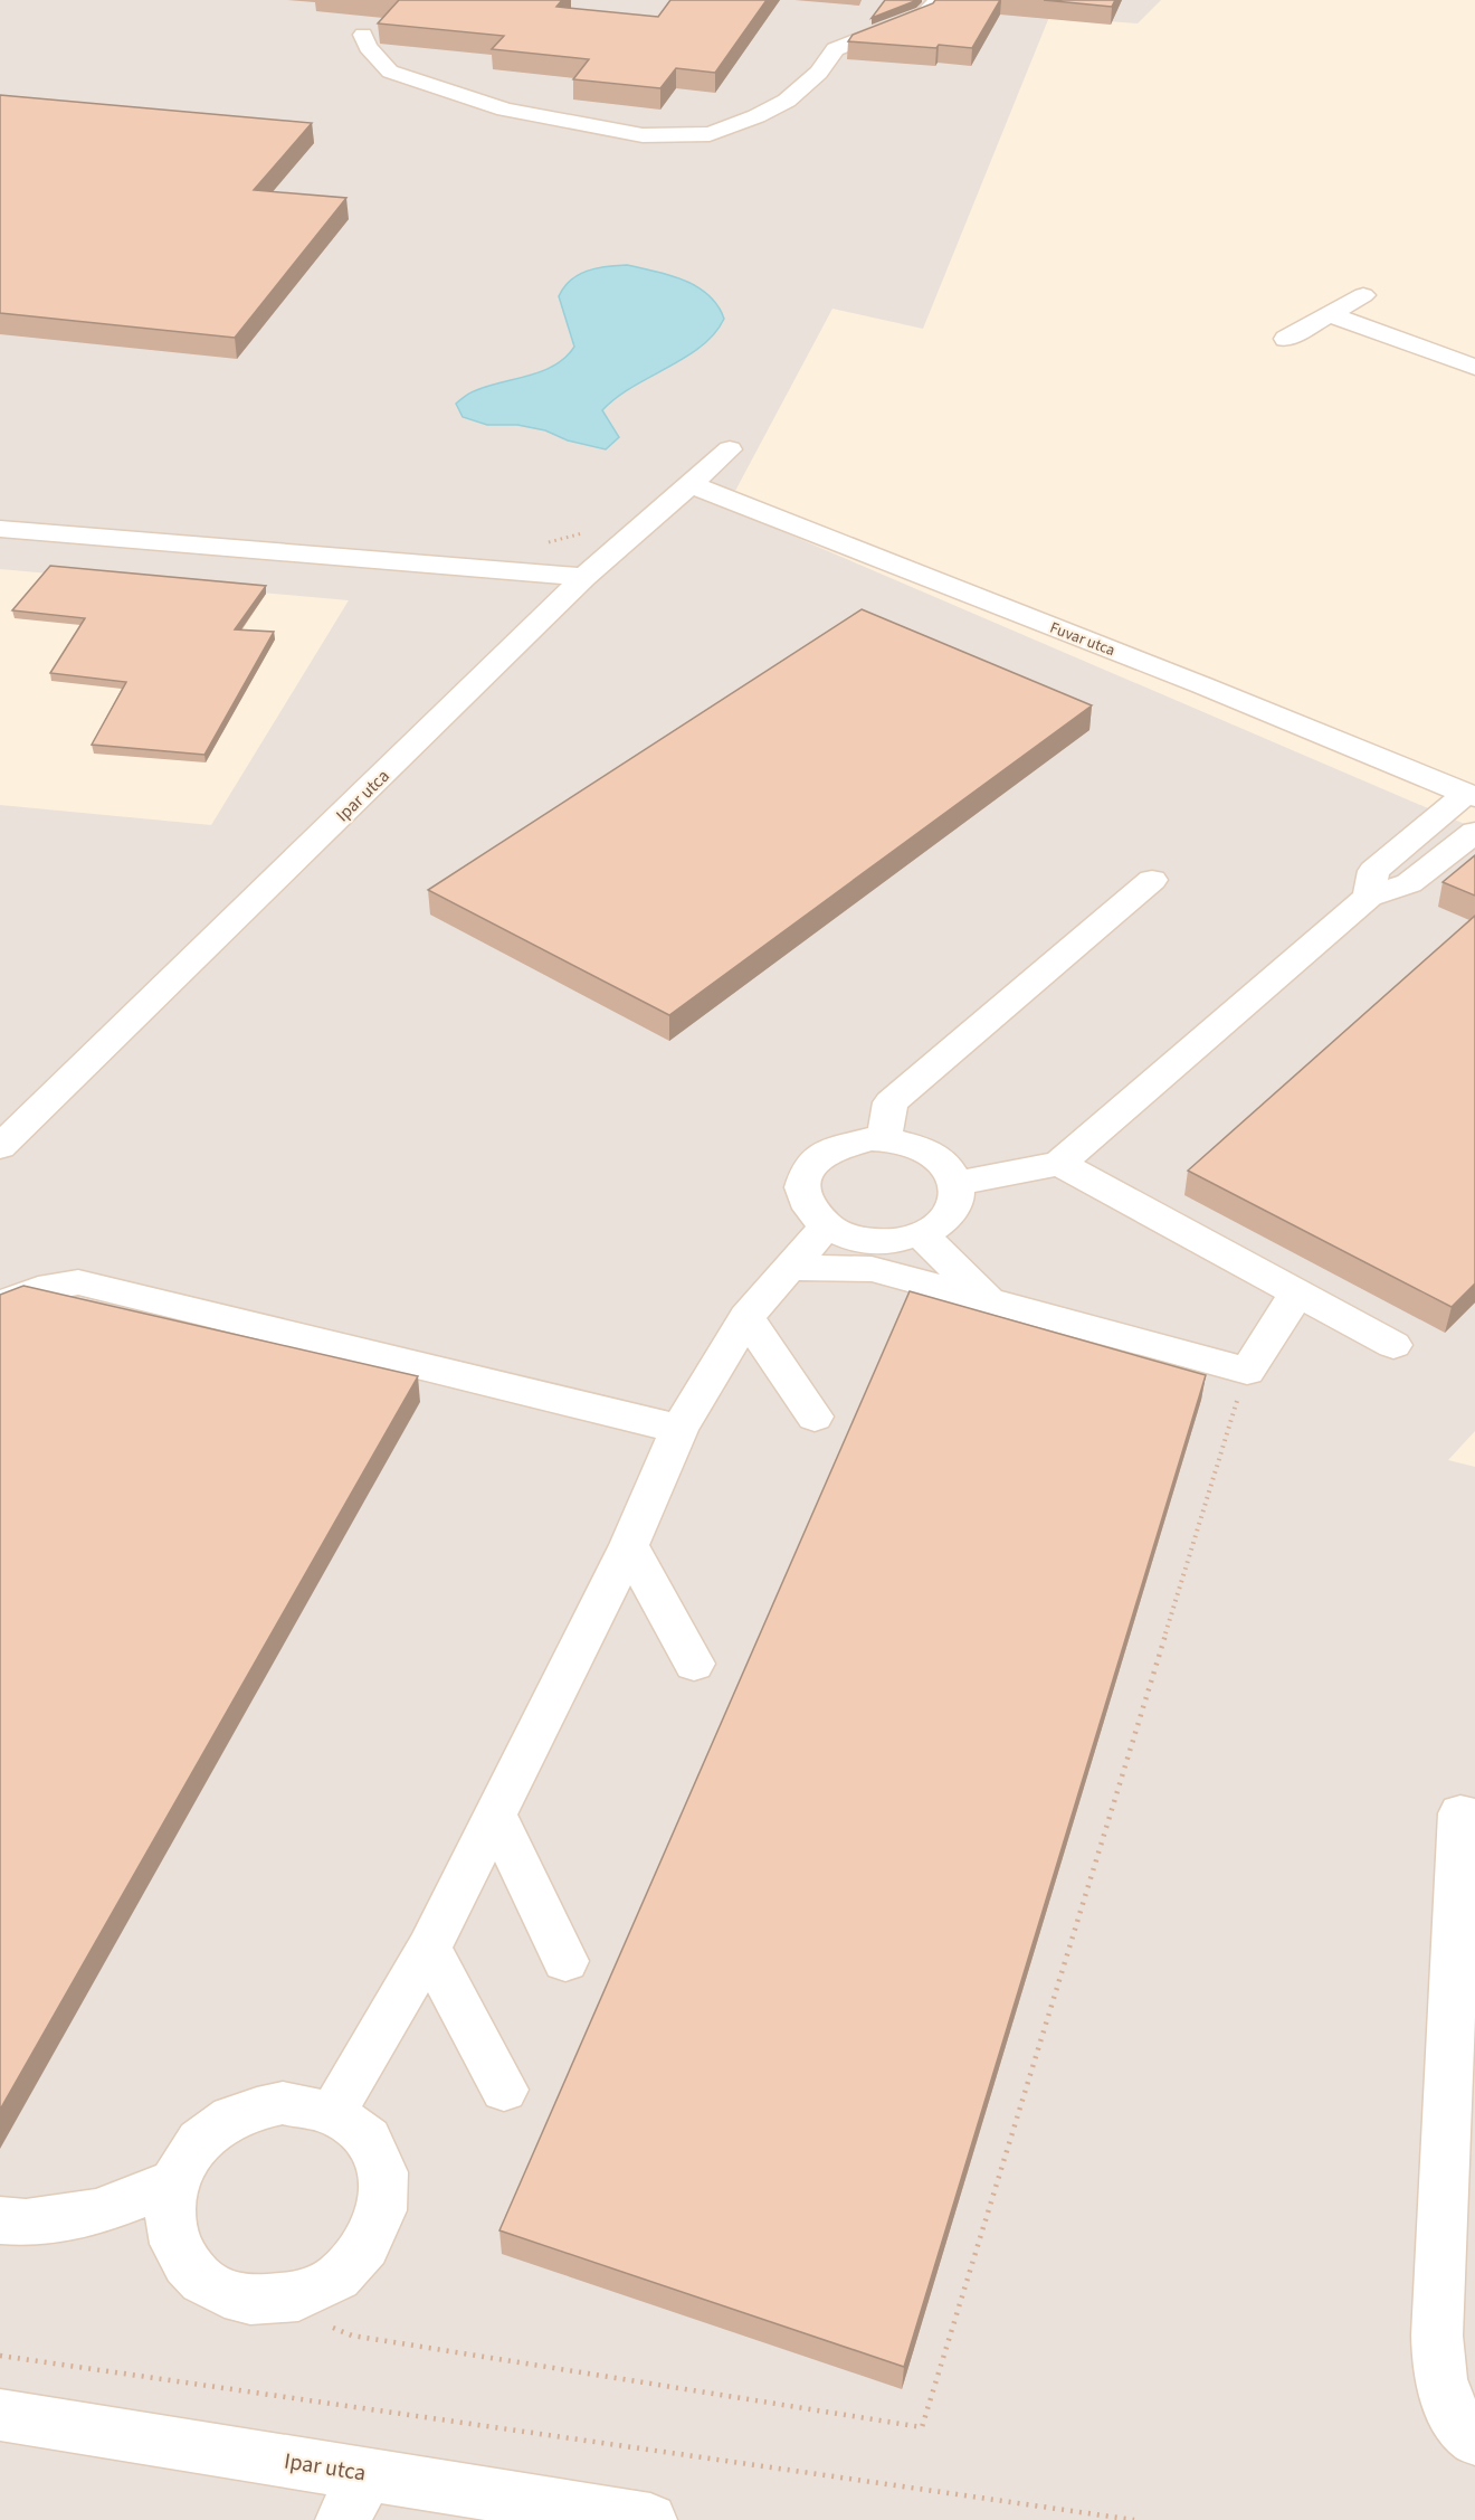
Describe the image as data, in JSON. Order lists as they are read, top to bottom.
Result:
{
  "streets": {
    "street": ["Fuvar utca", "Ipar utca"]
  },
  "crossings": [
    ["Fuvar utca", "Ipar utca"]
  ]
}
